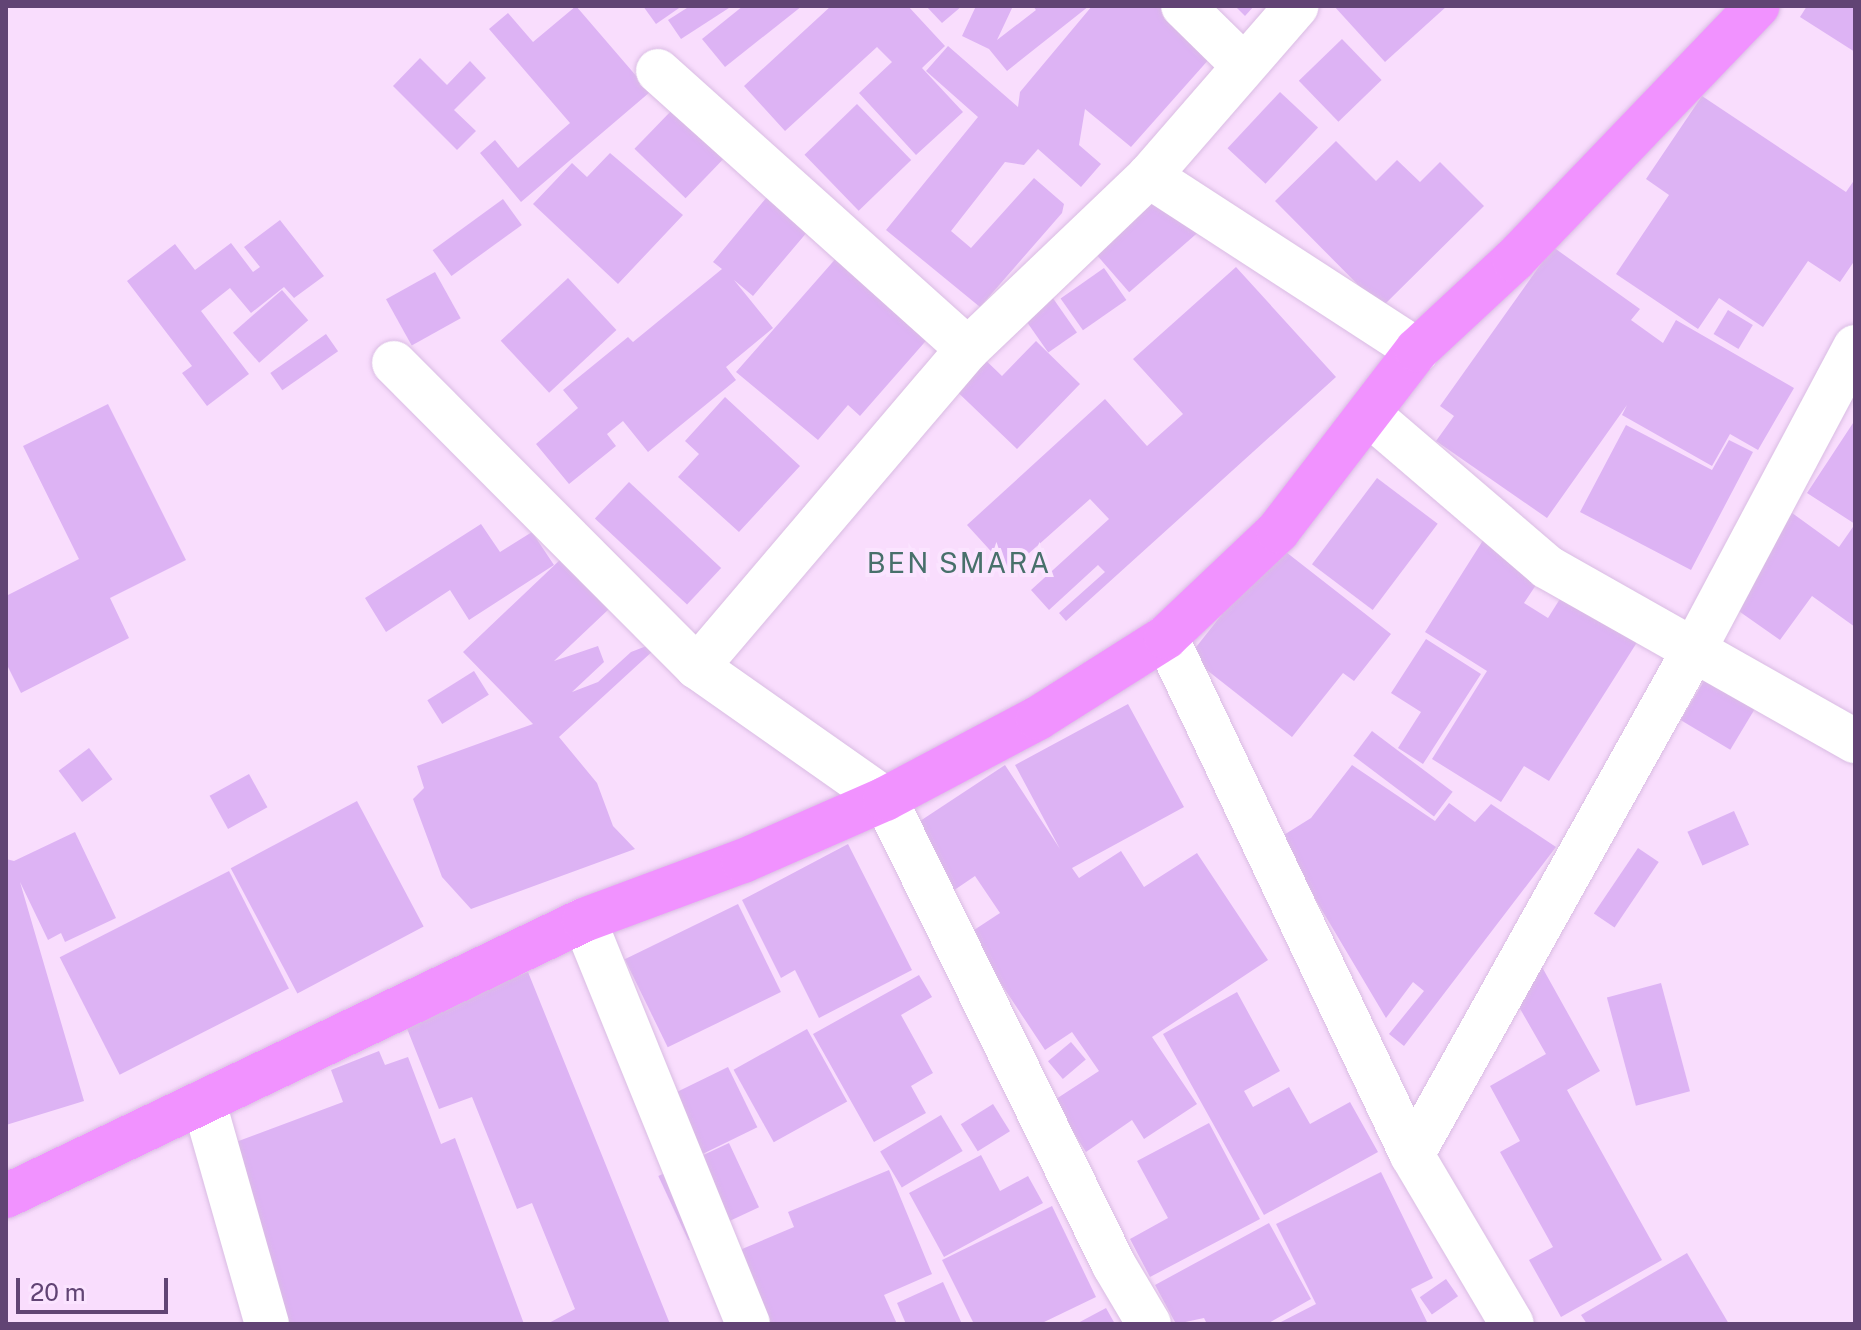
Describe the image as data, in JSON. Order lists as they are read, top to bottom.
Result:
{
  "districts": ["BEN SMARA"],
  "scale_bar": "20 m"
}
